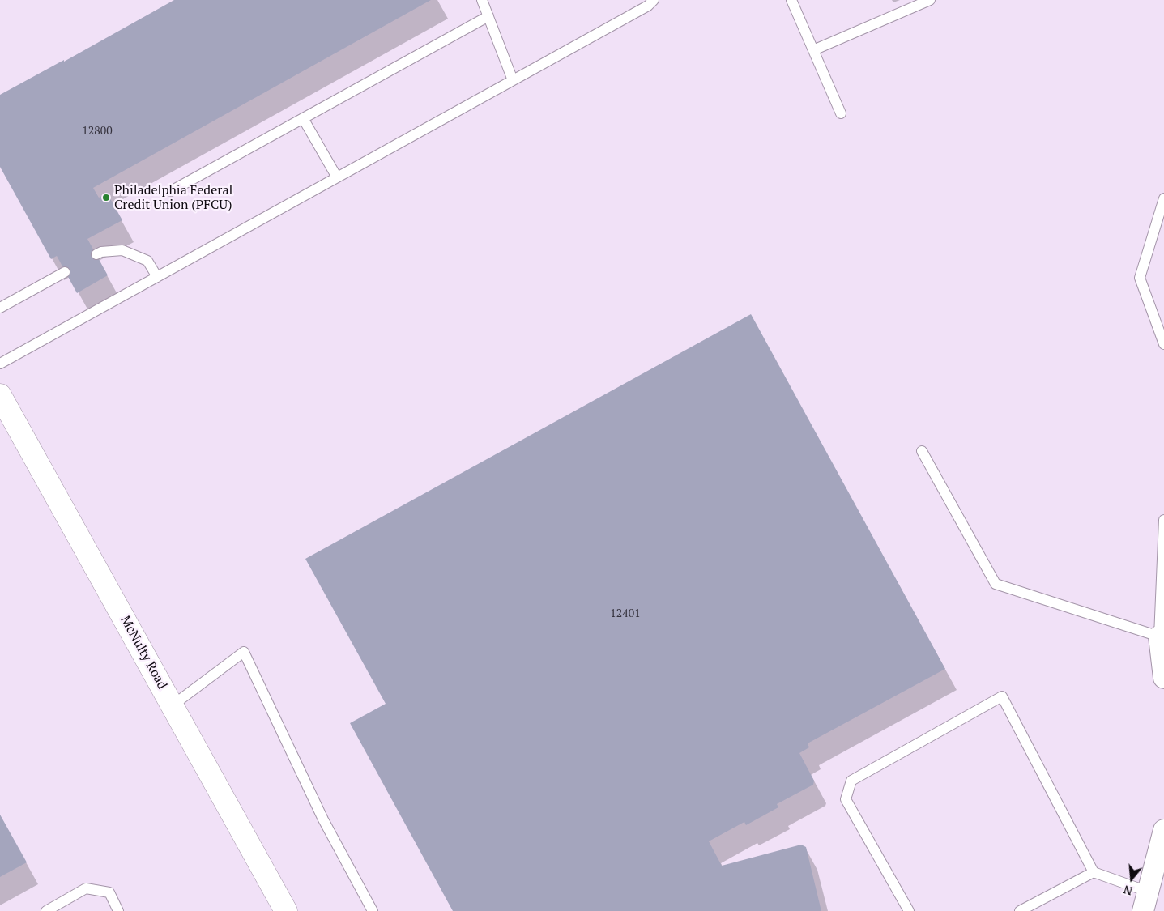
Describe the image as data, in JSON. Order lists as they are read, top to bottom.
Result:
{
  "streets": {
    "street": ["McNulty Road"]
  },
  "places": ["Philadelphia Federal Credit Union (PFCU)"],
  "house_numbers": ["12800", "12401"],
  "north": "bottom"
}
